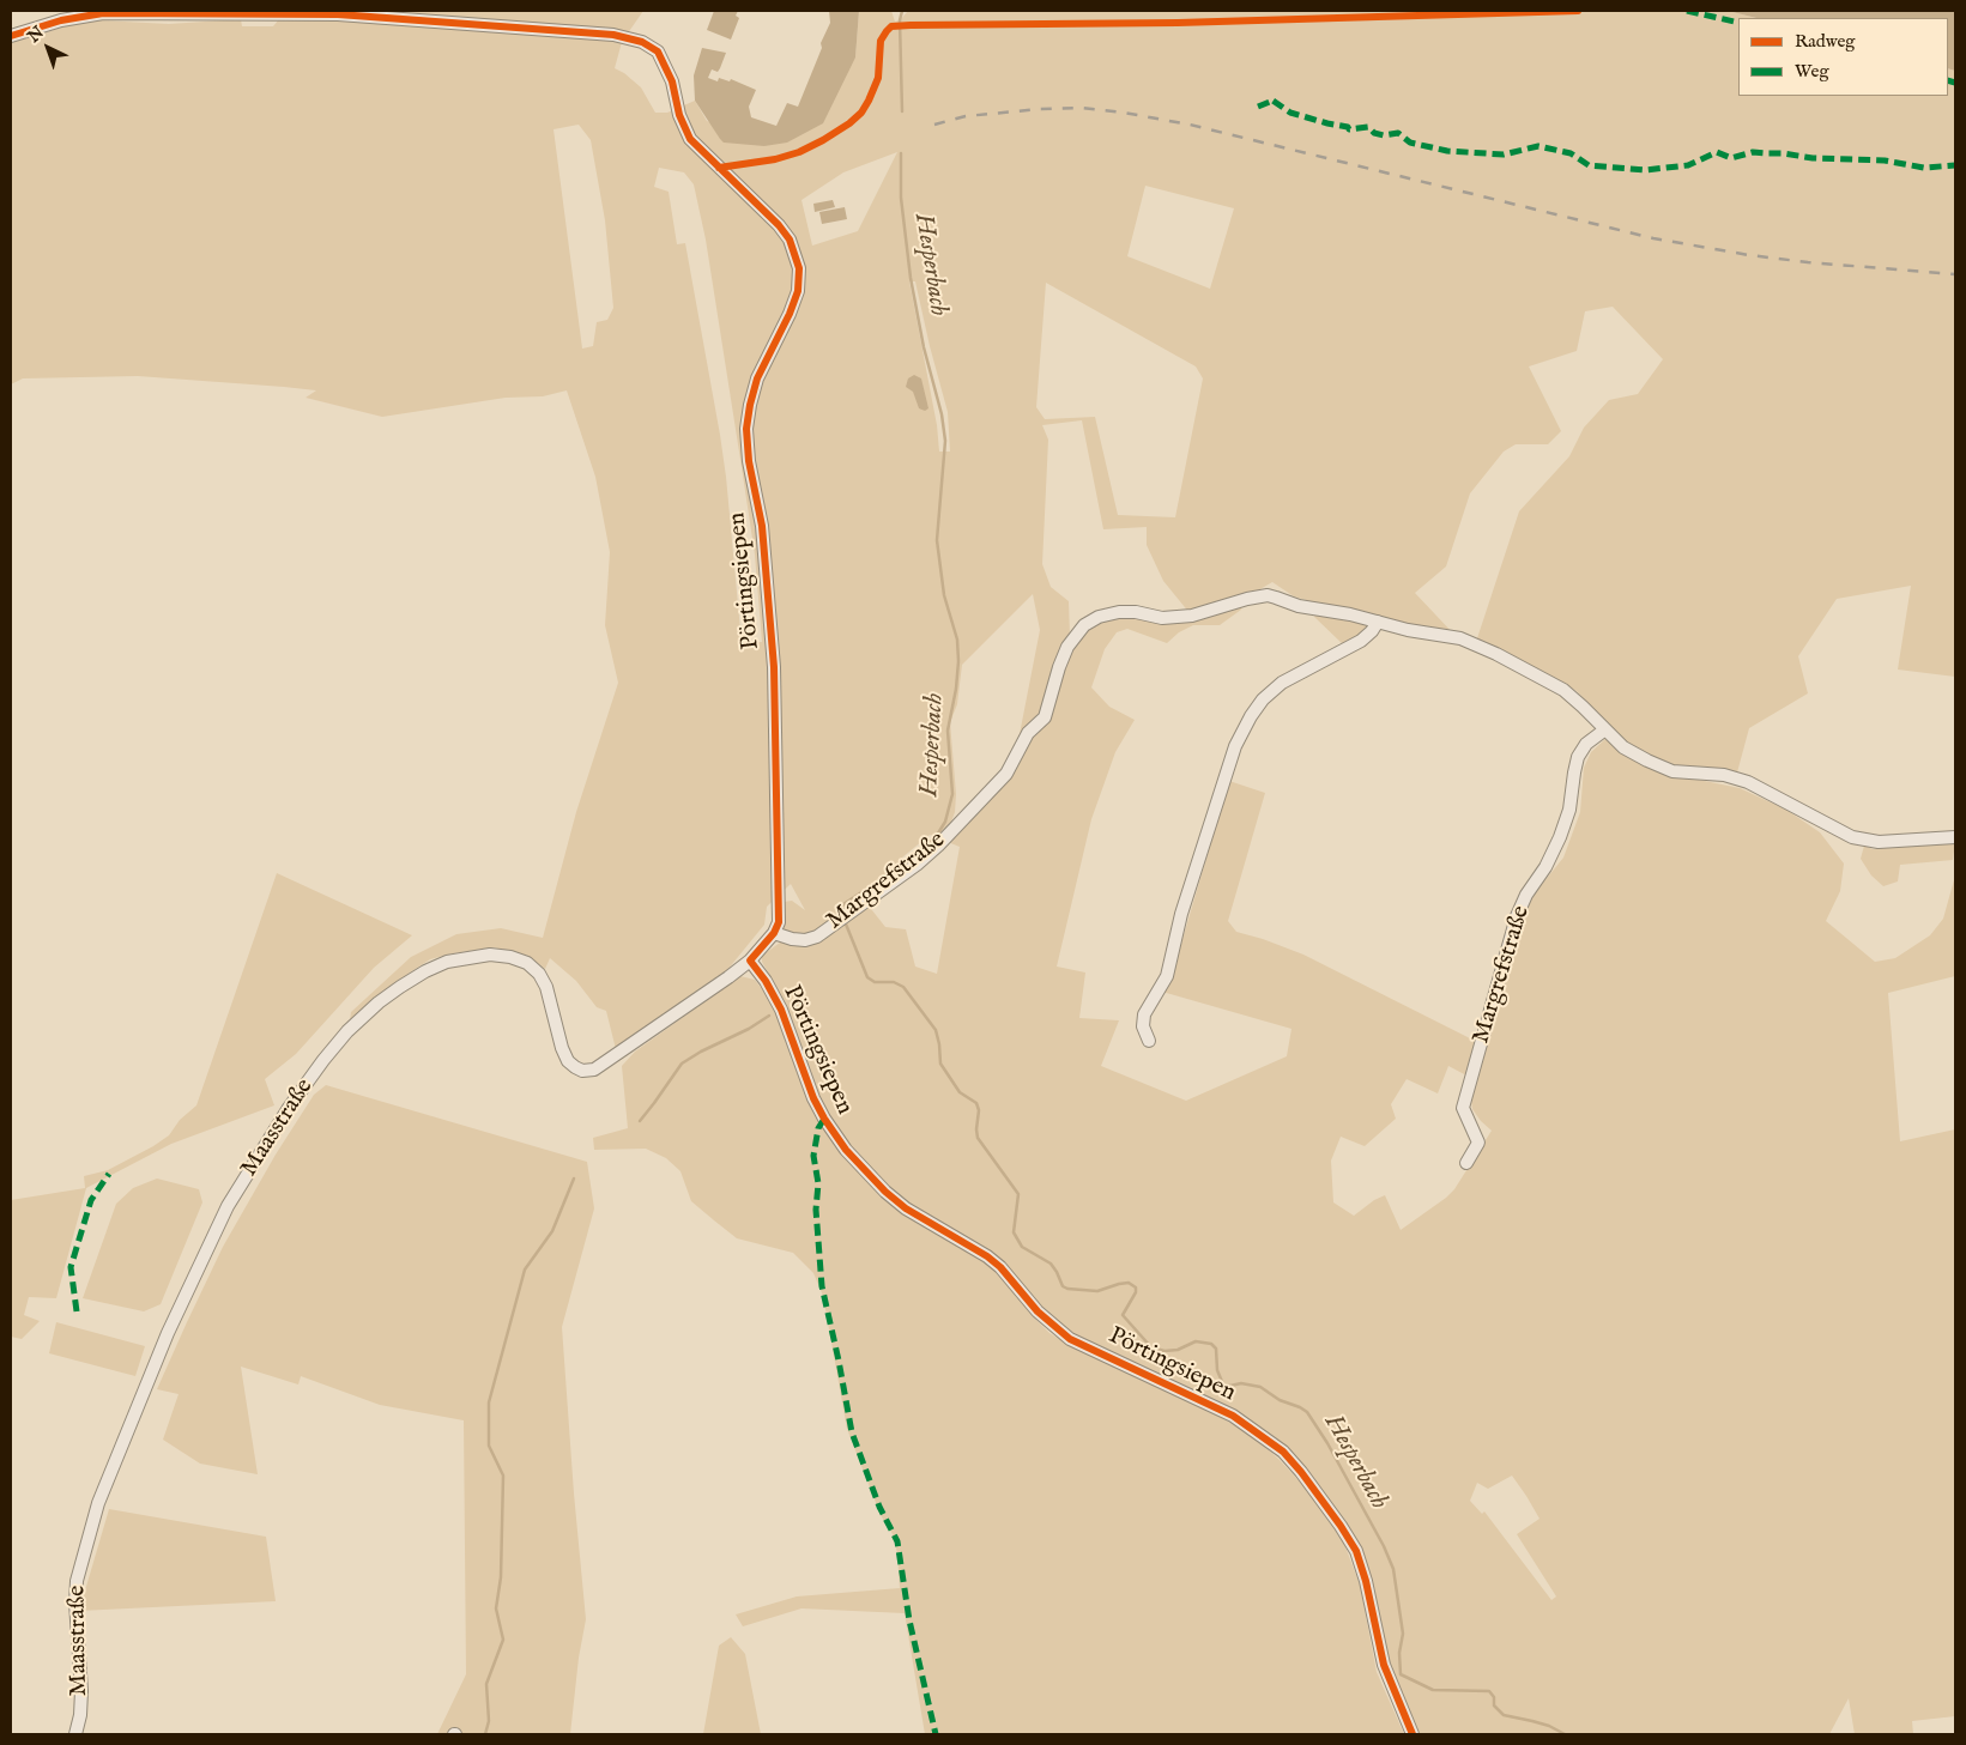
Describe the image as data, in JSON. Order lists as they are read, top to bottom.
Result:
{
  "streets": {
    "street": ["Pörtingsiepen", "Margrefstraße", "Maasstraße"]
  },
  "crossings": [
    ["Pörtingsiepen", "Margrefstraße"],
    ["Pörtingsiepen", "Maasstraße"]
  ],
  "water": ["Hesperbach"],
  "legend": ["Radweg", "Weg"],
  "north": "top left"
}
